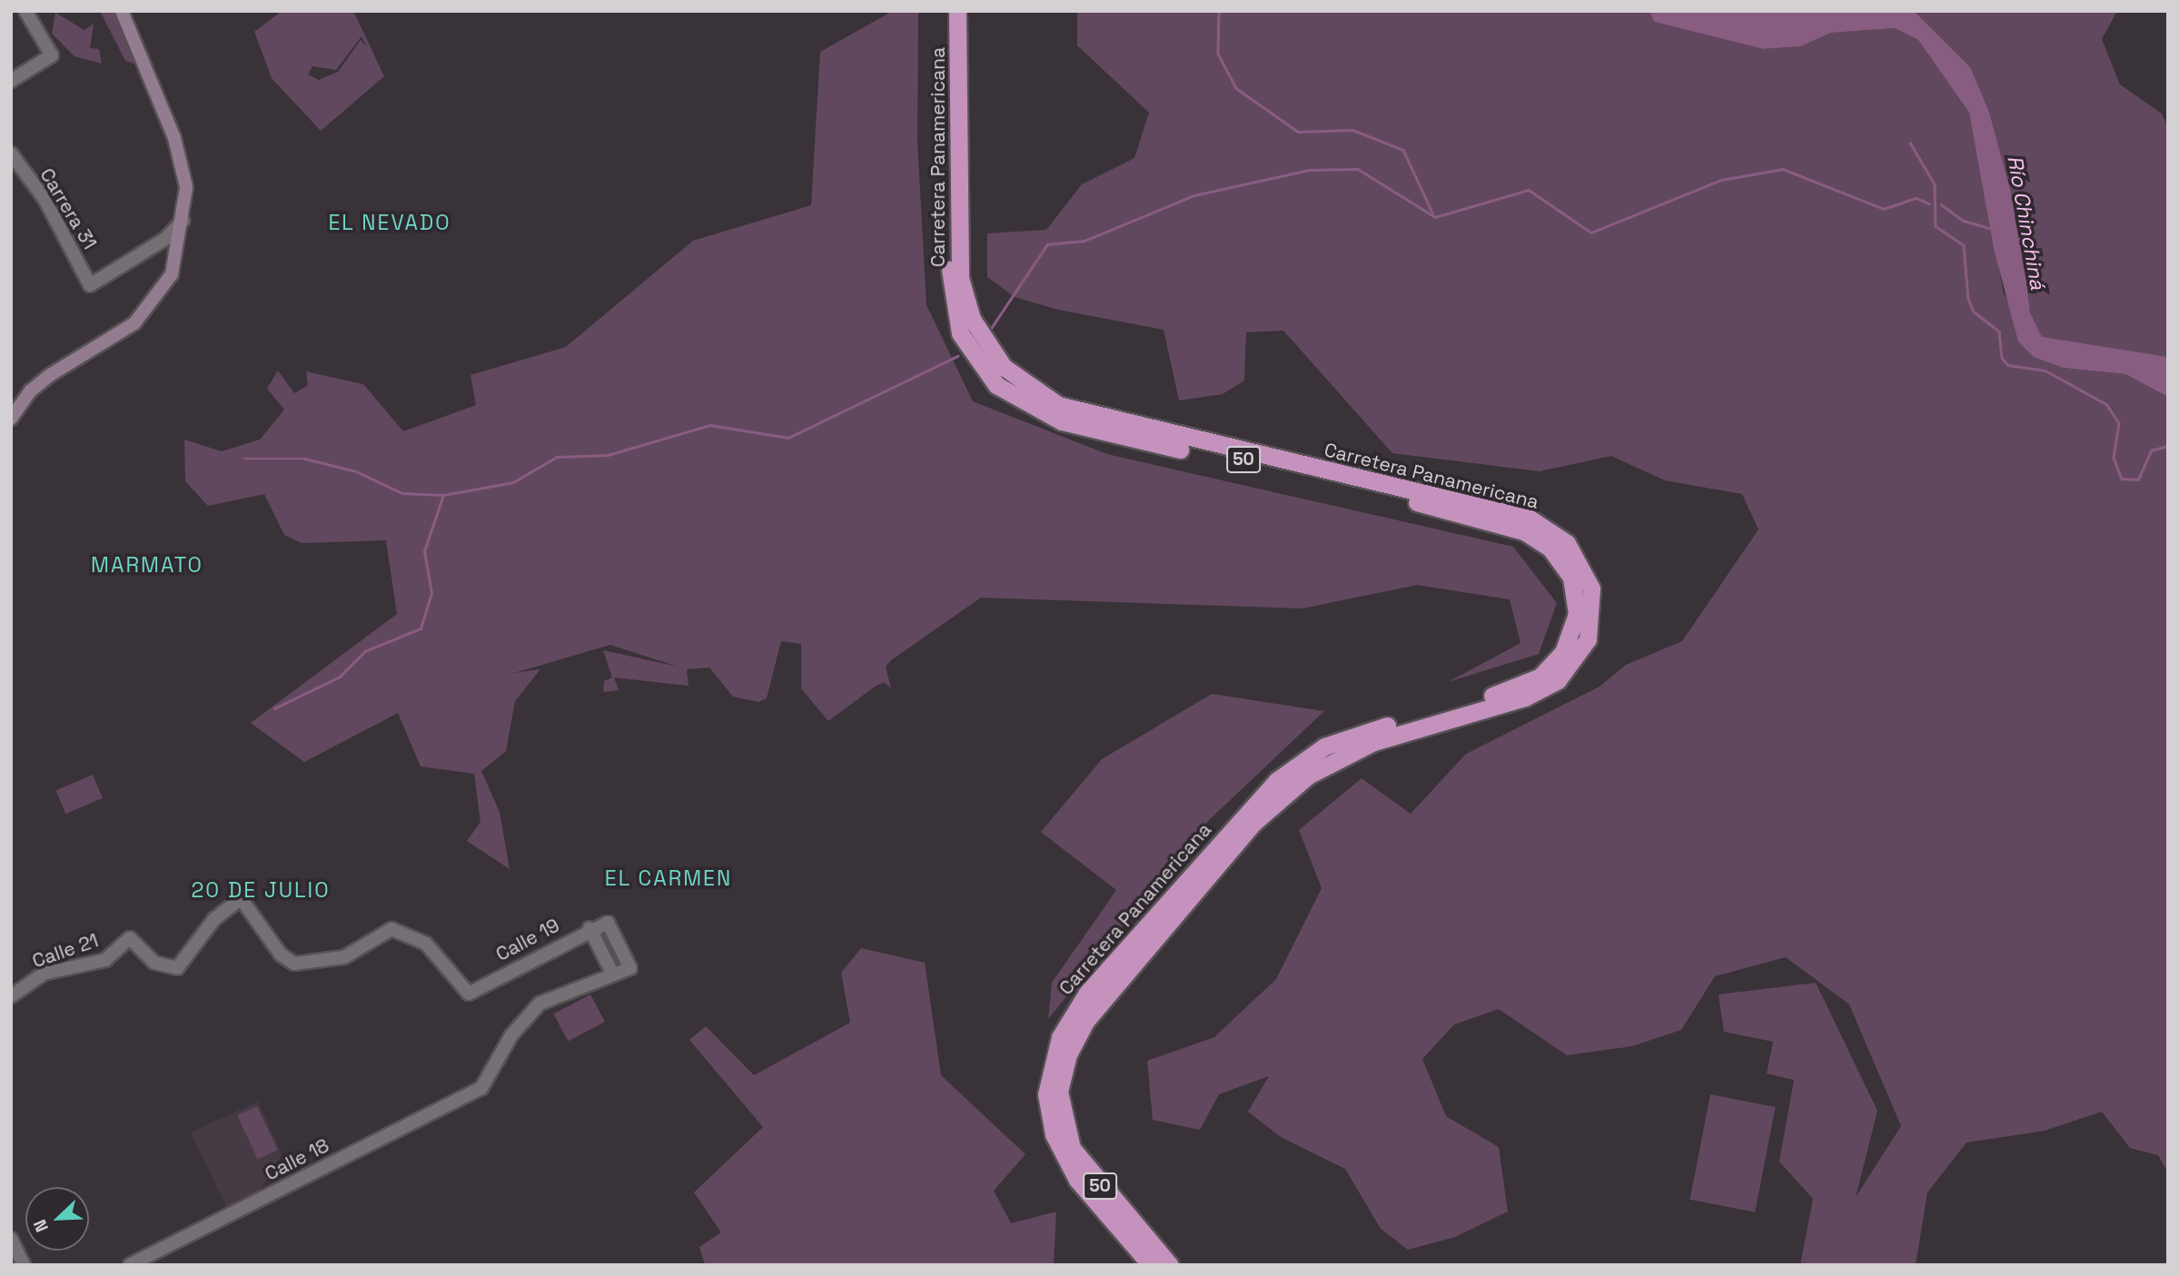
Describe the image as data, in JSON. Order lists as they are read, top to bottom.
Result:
{
  "streets": {
    "highway": ["Carretera Panamericana", "50"],
    "street": [
      "Carrera 31",
      "Calle 19",
      "Calle 21",
      "Calle 18"
    ]
  },
  "crossings": [
    ["Calle 19", "Calle 21"],
    ["Calle 19", "Calle 18"]
  ],
  "districts": [
    "EL NEVADO",
    "MARMATO",
    "EL CARMEN",
    "20 DE JULIO"
  ],
  "water": ["Río Chinchiná"],
  "north": "bottom left"
}
